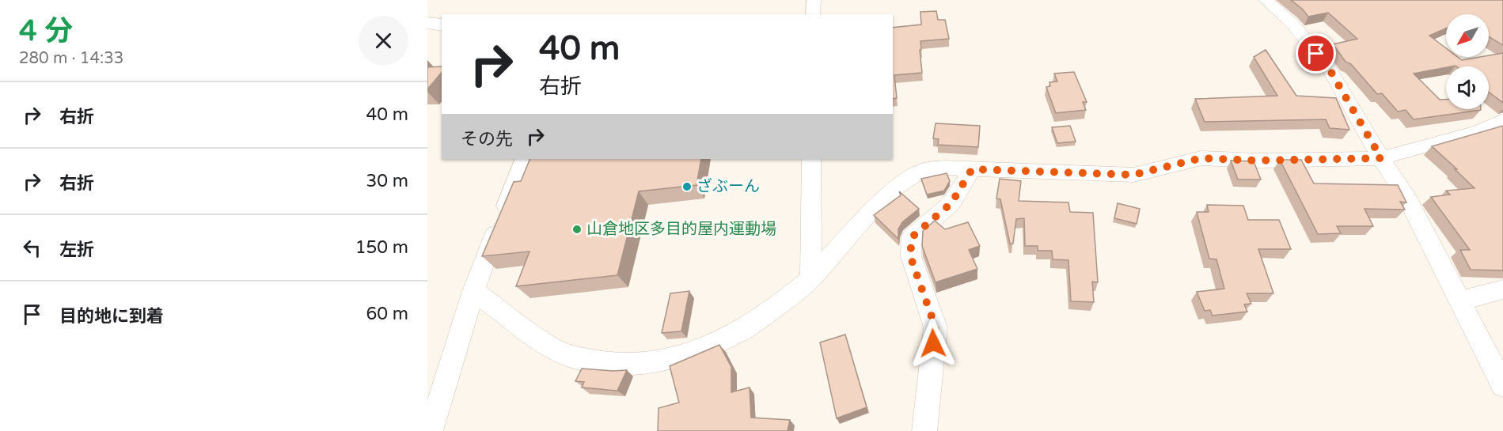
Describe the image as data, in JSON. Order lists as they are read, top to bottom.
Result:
{
  "places": ["ざぶーん", "山倉地区多目的屋内運動場"],
  "north": "bottom left",
  "page": {
    "heading": ["4 分", "280 m · 14:33"],
    "turn": ["40 m", "右折"],
    "list": [
      {
        "name": "右折",
        "value": "40 m"
      },
      {
        "name": "右折",
        "value": "30 m"
      },
      {
        "name": "左折",
        "value": "150 m"
      },
      {
        "name": "目的地に到着",
        "value": "60 m"
      }
    ],
    "then": "その先"
  }
}
